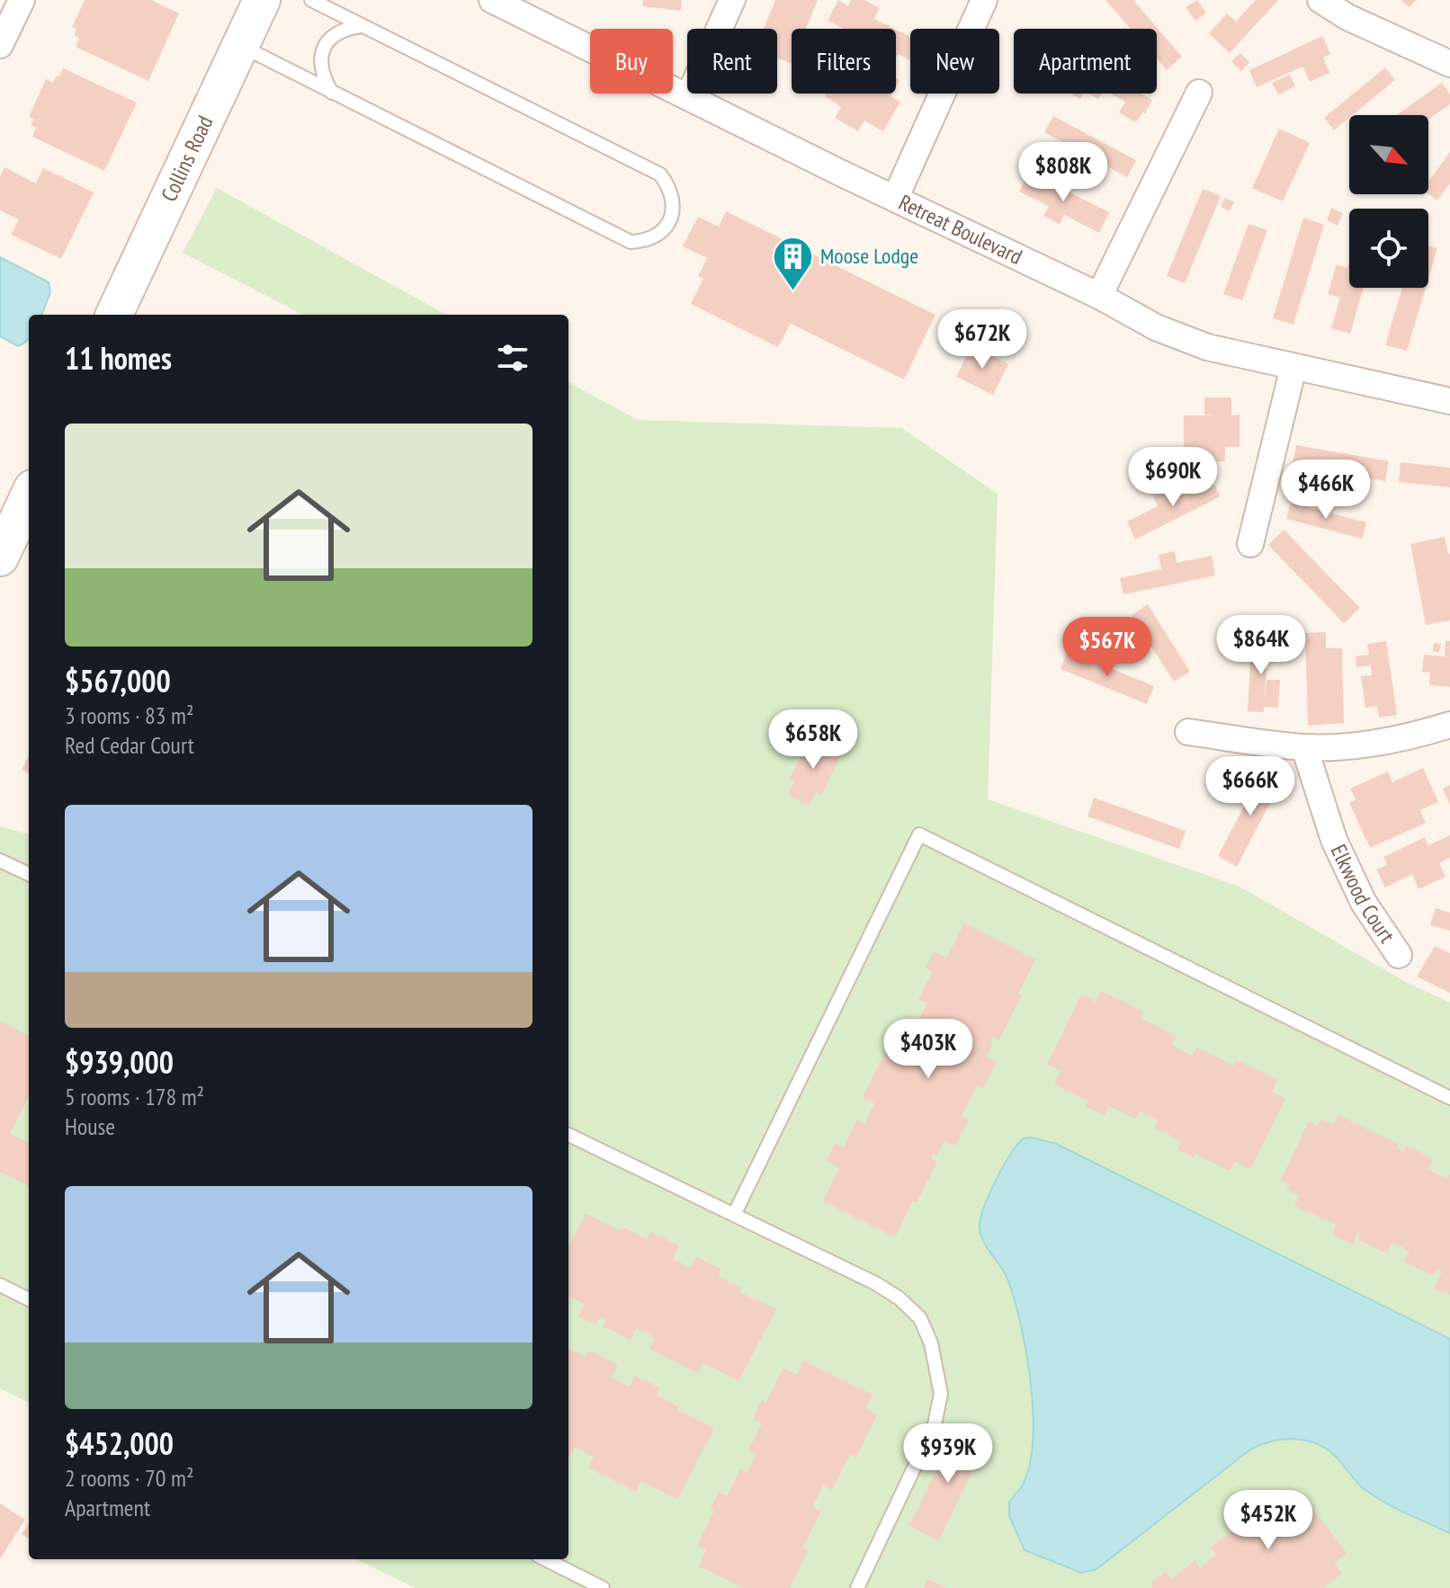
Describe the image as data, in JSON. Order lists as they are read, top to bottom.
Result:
{
  "streets": {
    "street": ["Collins Road", "Retreat Boulevard", "Elkwood Court"]
  },
  "places": {
    "building": ["Moose Lodge"]
  },
  "north": "bottom right",
  "page": {
    "chip": [
      "Buy",
      "Rent",
      "Filters",
      "New",
      "Apartment"
    ],
    "price": [
      "$808K",
      "$672K",
      "$690K",
      "$466K",
      "$864K",
      "$567K",
      "$658K",
      "$666K",
      "$403K",
      "$939K",
      "$452K"
    ],
    "heading": "11 homes",
    "list": [
      {
        "name": "$567,000",
        "note": "3 rooms · 83 m² · Red Cedar Court"
      },
      {
        "name": "$939,000",
        "note": "5 rooms · 178 m² · House"
      },
      {
        "name": "$452,000",
        "note": "2 rooms · 70 m² · Apartment"
      }
    ]
  }
}
